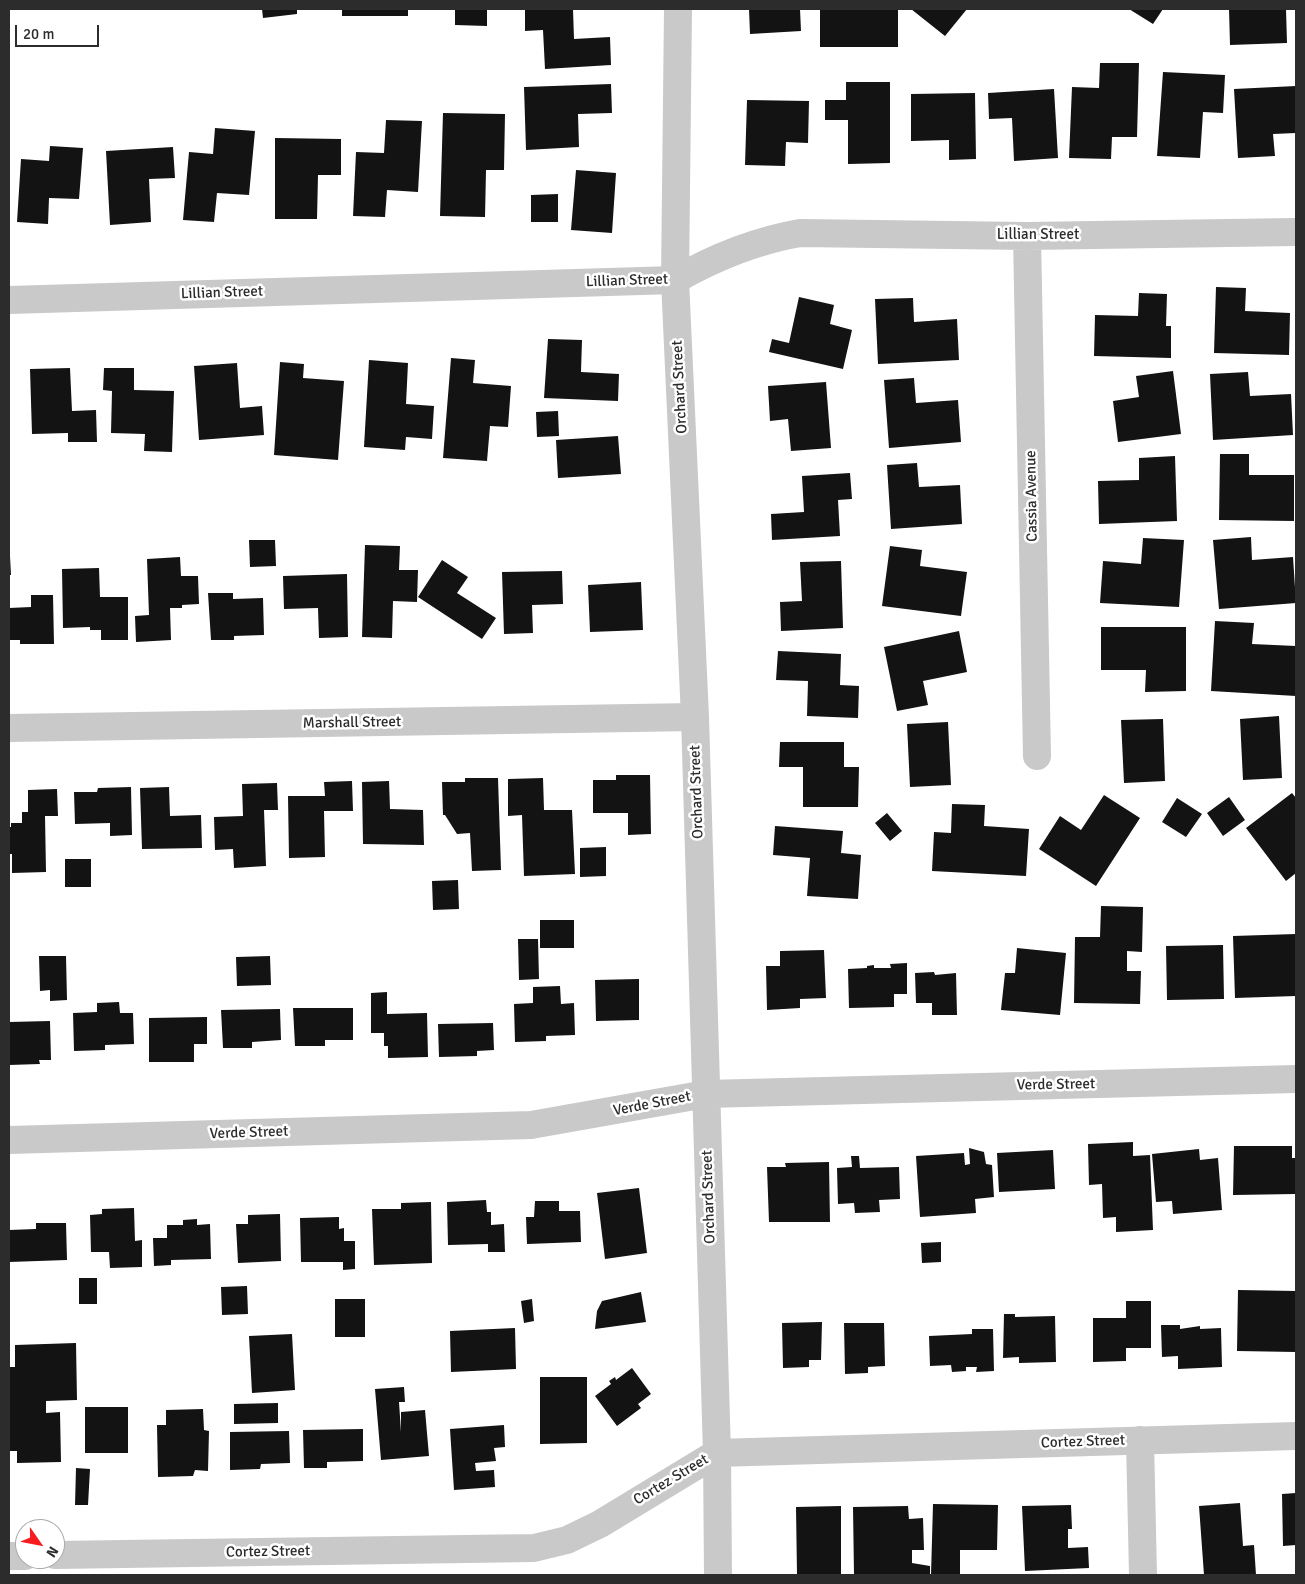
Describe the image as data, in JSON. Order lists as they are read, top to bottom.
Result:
{
  "streets": {
    "street": [
      "Lillian Street",
      "Orchard Street",
      "Cassia Avenue",
      "Marshall Street",
      "Verde Street",
      "Cortez Street"
    ]
  },
  "crossings": [
    ["Lillian Street", "Orchard Street"],
    ["Lillian Street", "Cassia Avenue"],
    ["Orchard Street", "Marshall Street"],
    ["Orchard Street", "Verde Street"],
    ["Orchard Street", "Cortez Street"]
  ],
  "scale_bar": "20 m",
  "north": "bottom right"
}
